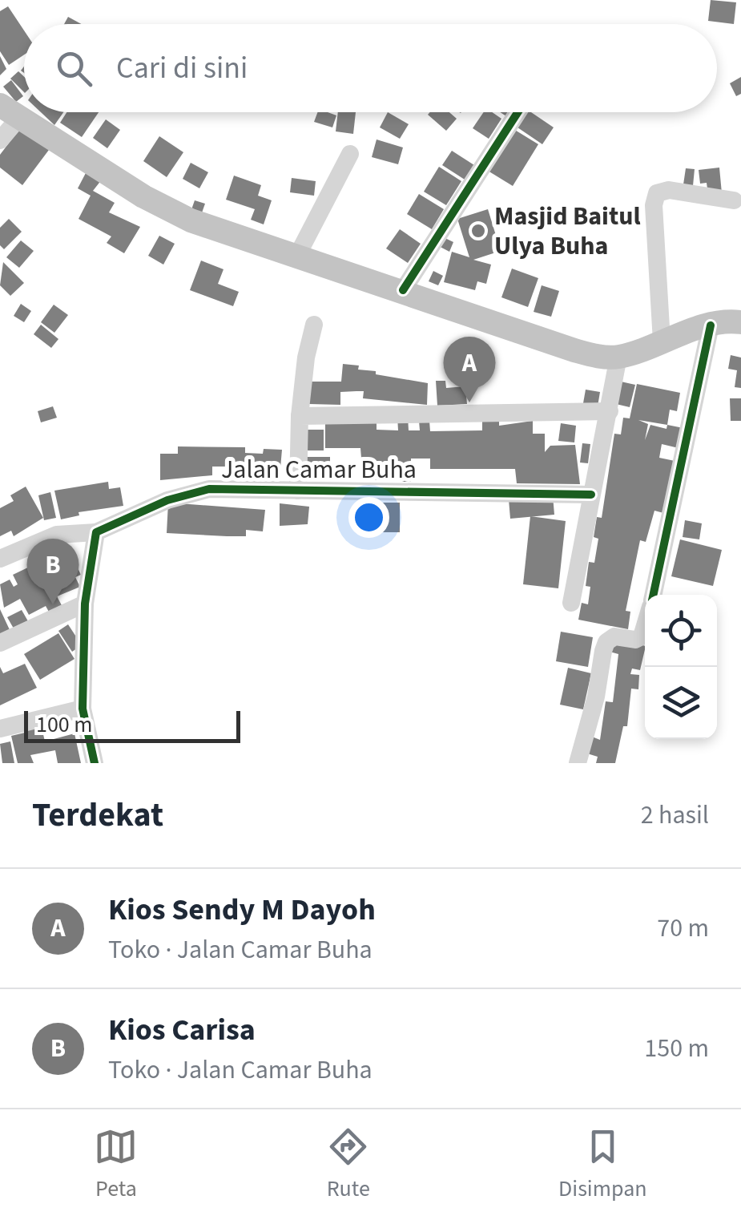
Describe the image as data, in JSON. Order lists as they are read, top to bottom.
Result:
{
  "streets": {
    "street": ["Jalan Camar Buha"]
  },
  "places": ["Masjid Baitul Ulya Buha"],
  "scale_bar": "100 m",
  "page": {
    "search": "Cari di sini",
    "pins": ["A", "B"],
    "scale": "100 m",
    "heading": ["Terdekat", "2 hasil"],
    "list": [
      {
        "mark": "A",
        "name": "Kios Sendy M Dayoh",
        "note": "Toko · Jalan Camar Buha",
        "value": "70 m"
      },
      {
        "mark": "B",
        "name": "Kios Carisa",
        "note": "Toko · Jalan Camar Buha",
        "value": "150 m"
      }
    ],
    "nav": ["Peta", "Rute", "Disimpan"]
  }
}
